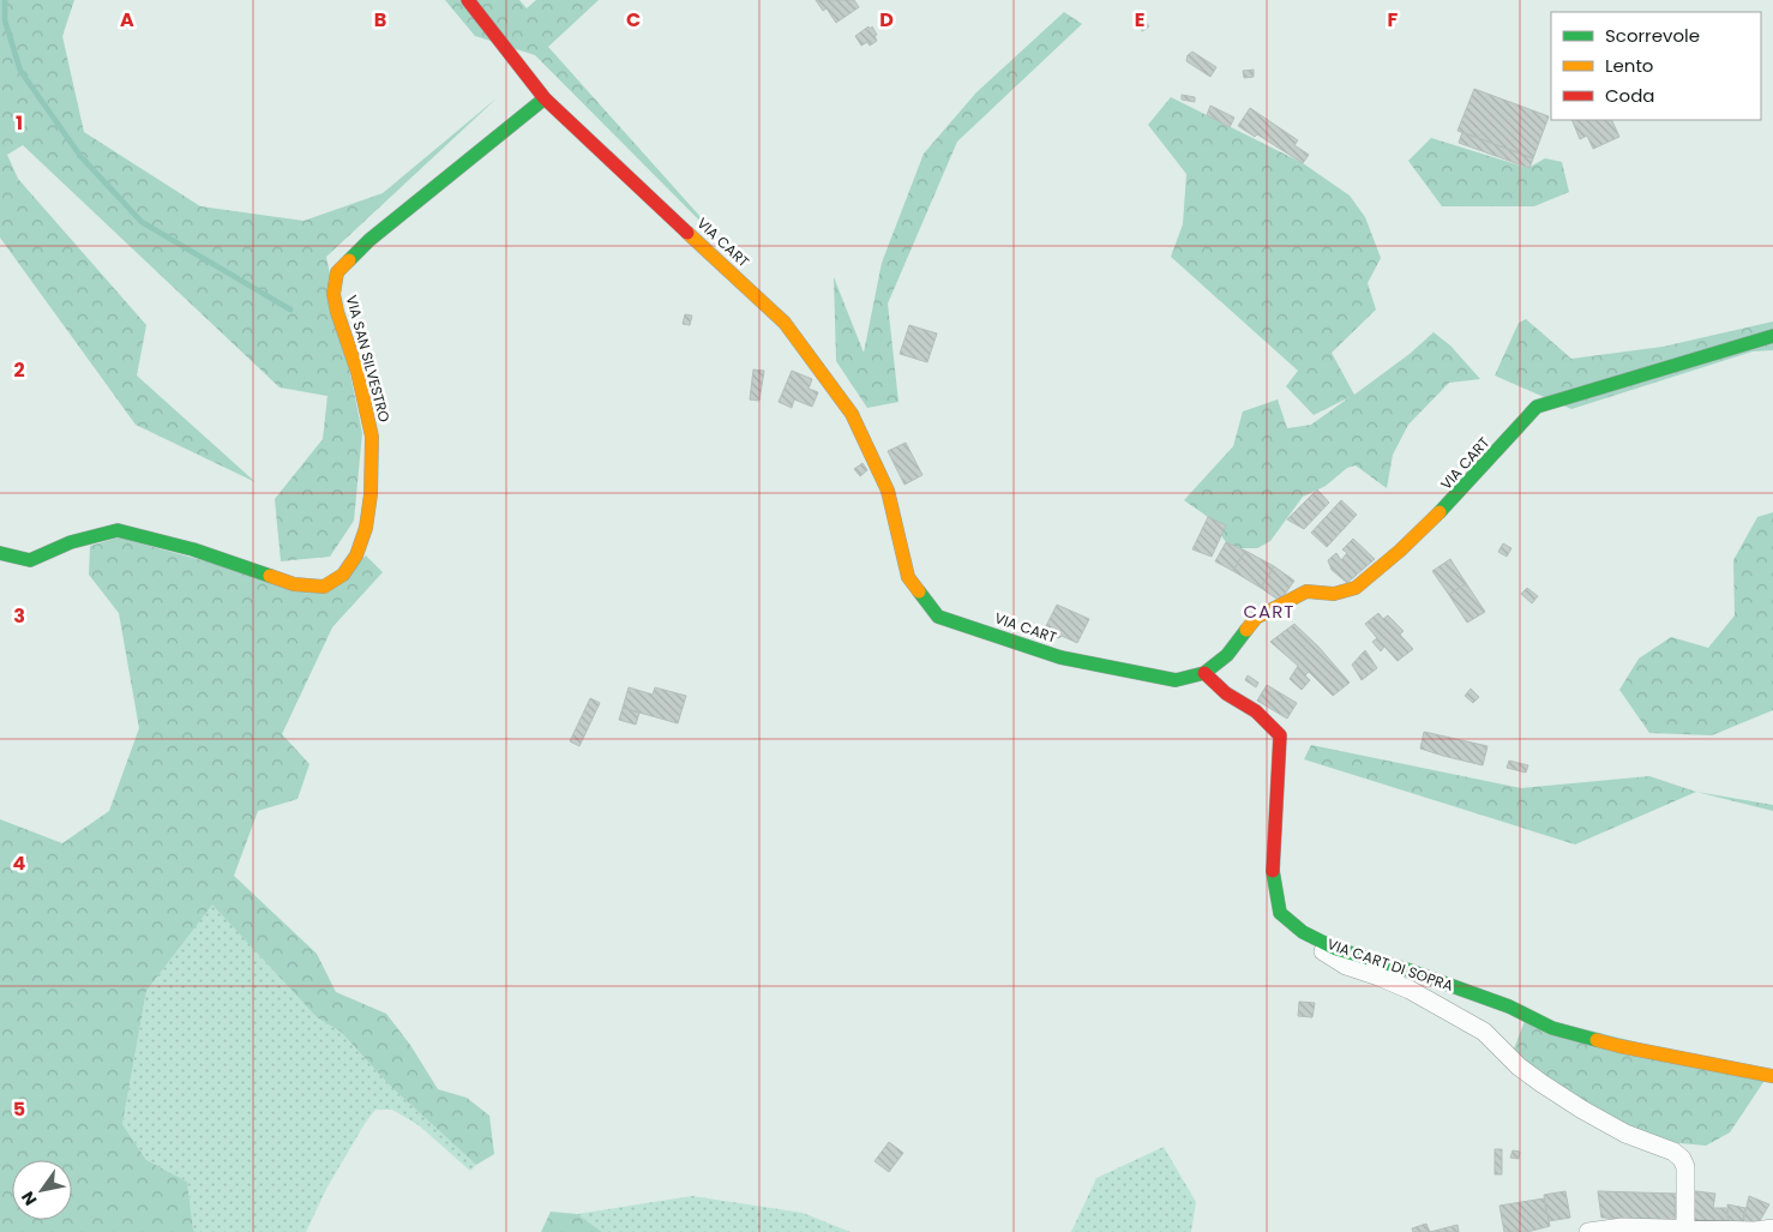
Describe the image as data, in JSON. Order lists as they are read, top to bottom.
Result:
{
  "streets": {
    "street": ["VIA CART", "VIA SAN SILVESTRO", "VIA CART DI SOPRA"]
  },
  "crossings": [
    ["VIA CART", "VIA SAN SILVESTRO"]
  ],
  "districts": ["CART"],
  "legend": ["Scorrevole", "Lento", "Coda"],
  "north": "bottom left",
  "grid": {
    "columns": [
      "A",
      "B",
      "C",
      "D",
      "E",
      "F"
    ],
    "rows": [
      "1",
      "2",
      "3",
      "4",
      "5"
    ]
  }
}
